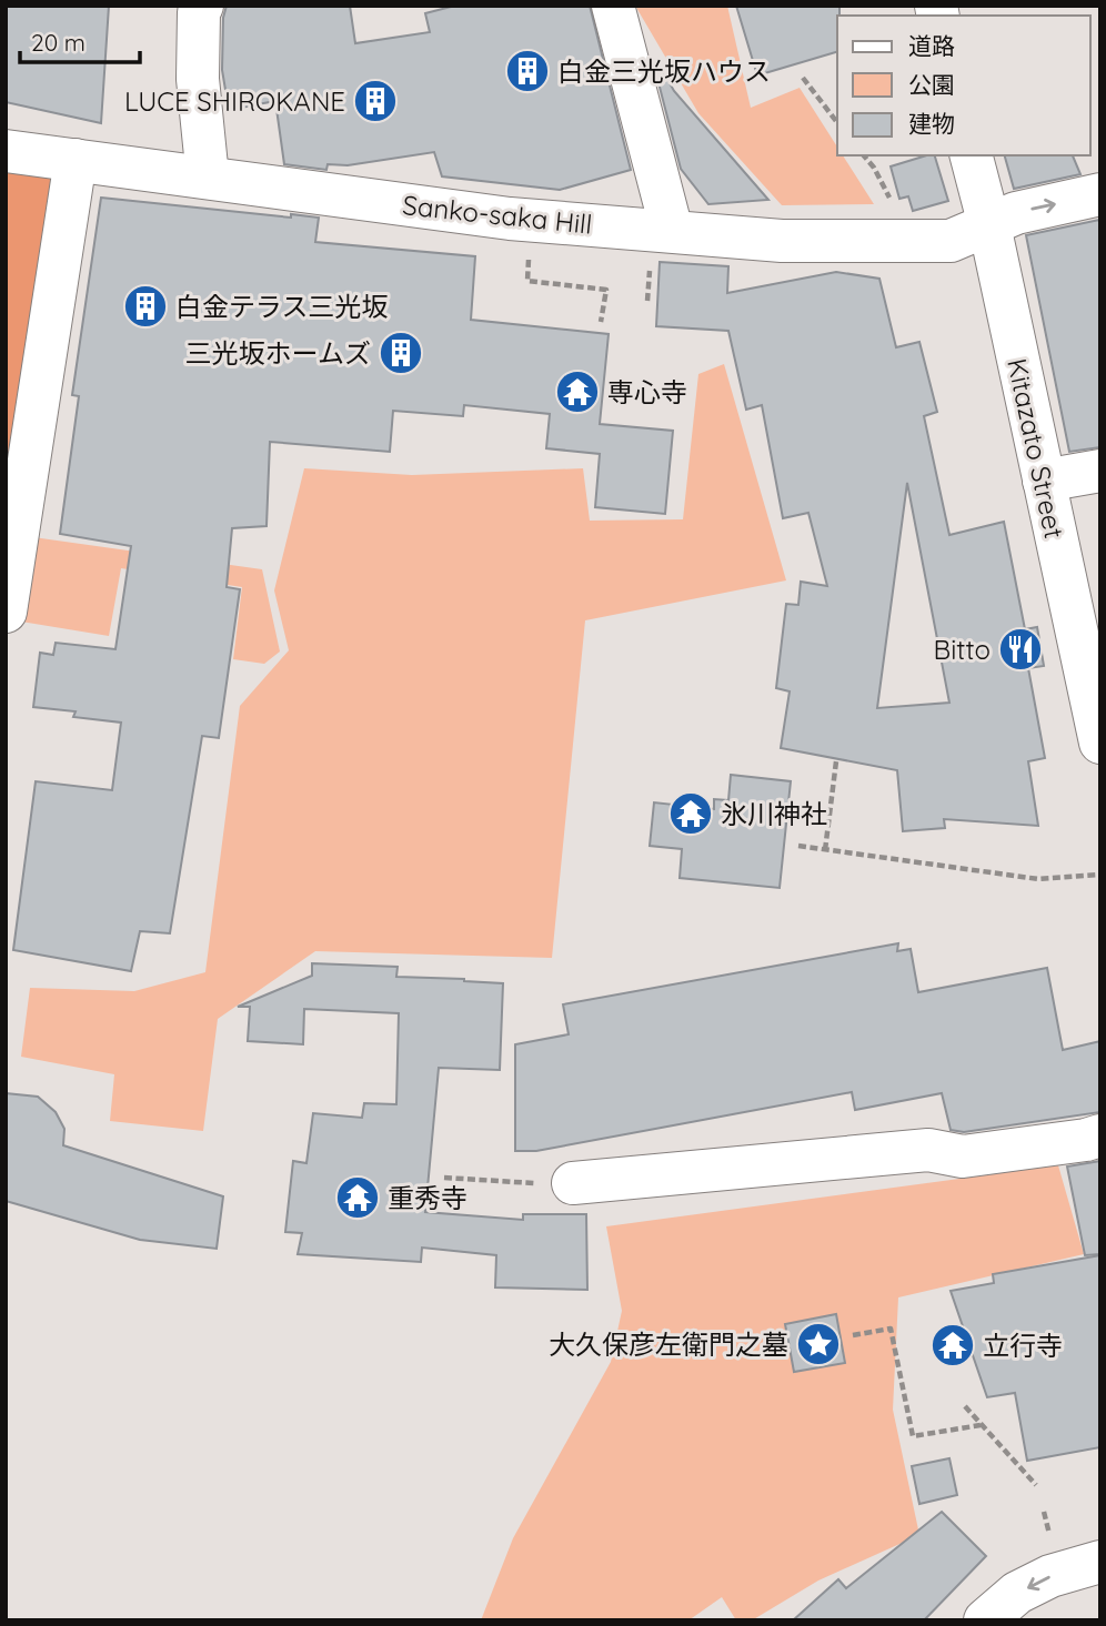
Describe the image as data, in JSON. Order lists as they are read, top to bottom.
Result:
{
  "streets": {
    "street": ["Sanko-saka Hill", "Kitazato Street"]
  },
  "crossings": [
    ["Sanko-saka Hill", "Kitazato Street"]
  ],
  "places": {
    "building": [
      "白金三光坂ハウス",
      "LUCE SHIROKANE",
      "白金テラス三光坂",
      "三光坂ホームズ"
    ],
    "temple": [
      "専心寺",
      "氷川神社",
      "重秀寺",
      "立行寺"
    ],
    "restaurant": ["Bitto"],
    "place": ["大久保彦左衛門之墓"]
  },
  "legend": ["道路", "公園", "建物"],
  "scale_bar": "20 m"
}
